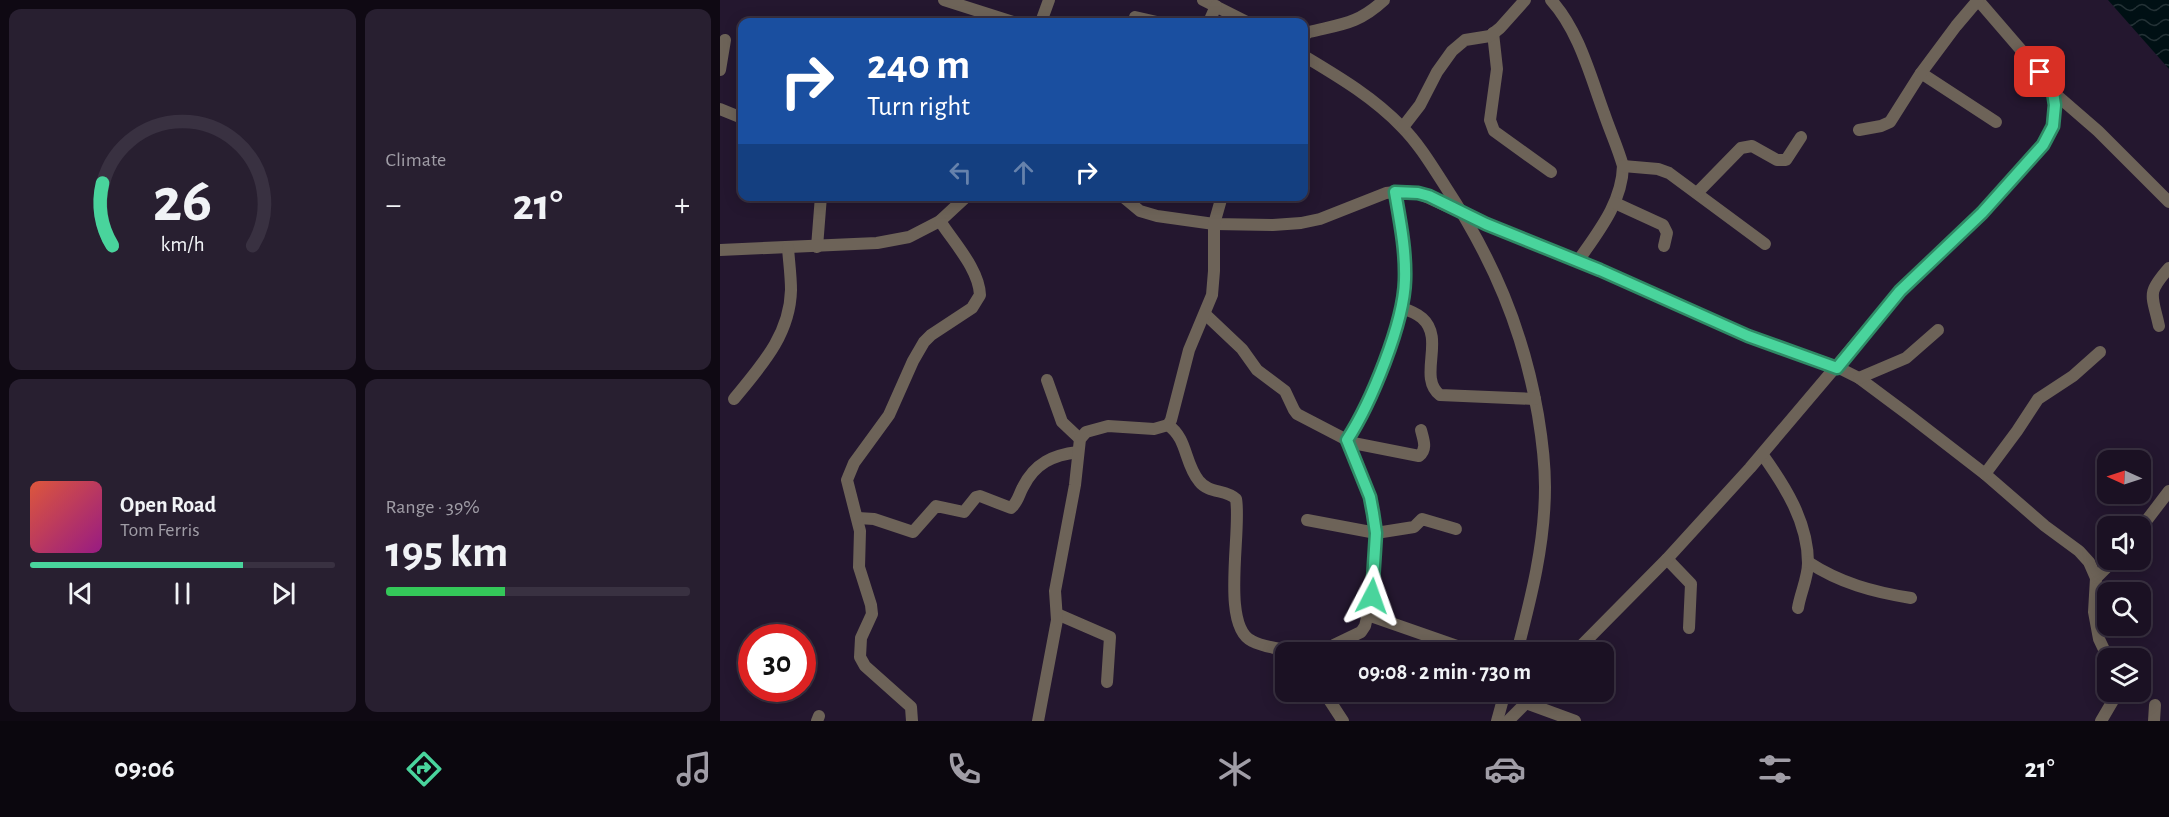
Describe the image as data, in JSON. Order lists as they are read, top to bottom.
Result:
{
  "north": "left",
  "page": {
    "tile": [
      "Climate",
      ["Range · 39%", "195 km"]
    ],
    "turn": ["240 m", "Turn right"],
    "heat": ["−", "21°", "+"],
    "song": ["Open Road", "Tom Ferris"],
    "limit": "30",
    "trip": "09:08 · 2 min · 730 m",
    "tabs": ["09:06", "21°"],
    "gauge": ["26", "km/h"]
  }
}
